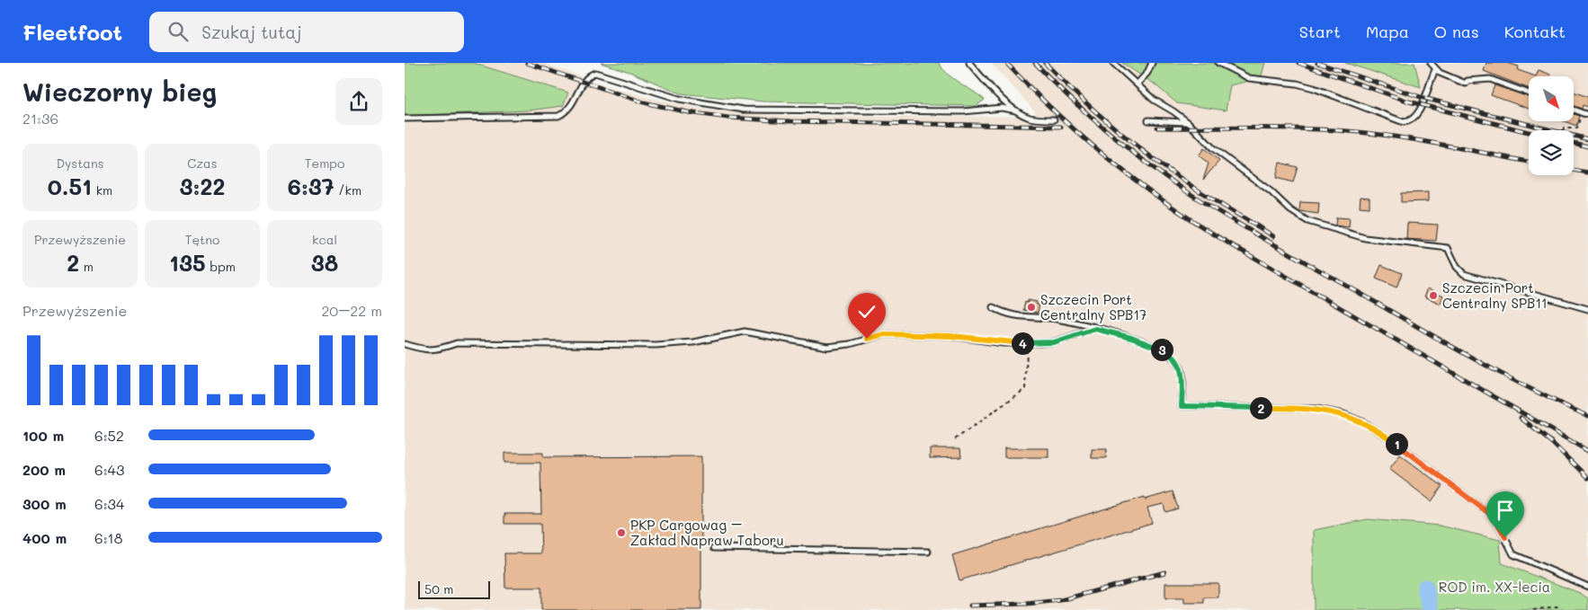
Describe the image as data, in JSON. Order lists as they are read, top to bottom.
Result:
{
  "parks": ["ROD im. XX-lecia"],
  "places": ["Szczecin Port Centralny SPB11", "Szczecin Port Centralny SPB17", "PKP Cargowag – Zakład Napraw Taboru"],
  "scale_bar": "50 m",
  "north": "bottom right",
  "page": {
    "header": "Fleetfoot",
    "search": "Szukaj tutaj",
    "nav": [
      "Start",
      "Mapa",
      "O nas",
      "Kontakt"
    ],
    "heading": ["Wieczorny bieg", "21:36"],
    "stats": [
      ["Dystans", "0.51 km"],
      ["Czas", "3:22"],
      ["Tempo", "6:37 /km"],
      ["Przewyższenie", "2 m"],
      ["Tętno", "135 bpm"],
      ["kcal", "38"]
    ],
    "chart": ["Przewyższenie", "20–22 m"],
    "pins": [
      "4",
      "3",
      "2",
      "1"
    ],
    "list": [
      {
        "name": "100 m",
        "note": "6:52"
      },
      {
        "name": "200 m",
        "note": "6:43"
      },
      {
        "name": "300 m",
        "note": "6:34"
      },
      {
        "name": "400 m",
        "note": "6:18"
      }
    ],
    "scale": "50 m"
  }
}
